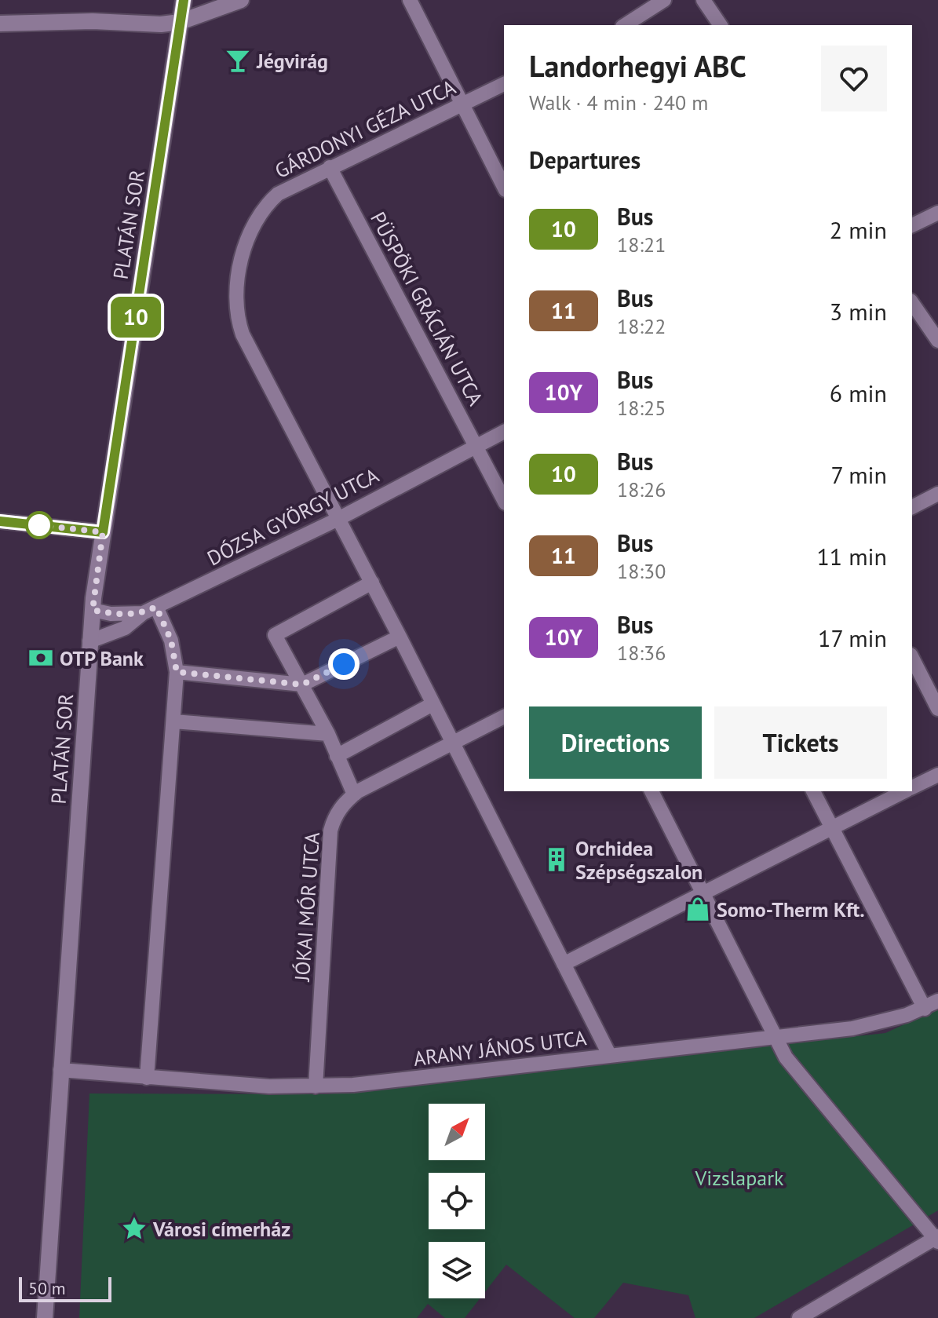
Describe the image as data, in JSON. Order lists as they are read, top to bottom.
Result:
{
  "streets": {
    "street": [
      "GÁRDONYI GÉZA UTCA",
      "PLATÁN SOR",
      "PÜSPÖKI GRÁCIÁN UTCA",
      "DÓZSA GYÖRGY UTCA",
      "JÓKAI MÓR UTCA",
      "ARANY JÁNOS UTCA"
    ]
  },
  "crossings": [
    ["GÁRDONYI GÉZA UTCA", "PÜSPÖKI GRÁCIÁN UTCA"],
    ["GÁRDONYI GÉZA UTCA", "DÓZSA GYÖRGY UTCA"],
    ["GÁRDONYI GÉZA UTCA", "JÓKAI MÓR UTCA"],
    ["GÁRDONYI GÉZA UTCA", "ARANY JÁNOS UTCA"],
    ["PLATÁN SOR", "DÓZSA GYÖRGY UTCA"],
    ["PLATÁN SOR", "ARANY JÁNOS UTCA"],
    ["PÜSPÖKI GRÁCIÁN UTCA", "DÓZSA GYÖRGY UTCA"],
    ["JÓKAI MÓR UTCA", "ARANY JÁNOS UTCA"]
  ],
  "parks": ["Vizslapark"],
  "places": {
    "bar": ["Jégvirág"],
    "bank": ["OTP Bank"],
    "building": ["Orchidea Szépségszalon"],
    "shop": ["Somo-Therm Kft."],
    "place": ["Városi címerház"]
  },
  "lines": ["bus line 10"],
  "scale_bar": "50 m",
  "north": "top right",
  "page": {
    "on_map": "10",
    "heading": [
      ["Landorhegyi ABC", "Walk · 4 min · 240 m"],
      "Departures"
    ],
    "list": [
      {
        "mark": "10",
        "name": "Bus",
        "note": "18:21",
        "value": "2 min"
      },
      {
        "mark": "11",
        "name": "Bus",
        "note": "18:22",
        "value": "3 min"
      },
      {
        "mark": "10Y",
        "name": "Bus",
        "note": "18:25",
        "value": "6 min"
      },
      {
        "mark": "10",
        "name": "Bus",
        "note": "18:26",
        "value": "7 min"
      },
      {
        "mark": "11",
        "name": "Bus",
        "note": "18:30",
        "value": "11 min"
      },
      {
        "mark": "10Y",
        "name": "Bus",
        "note": "18:36",
        "value": "17 min"
      }
    ],
    "buttons": ["Directions", "Tickets"],
    "scale": "50 m"
  }
}
